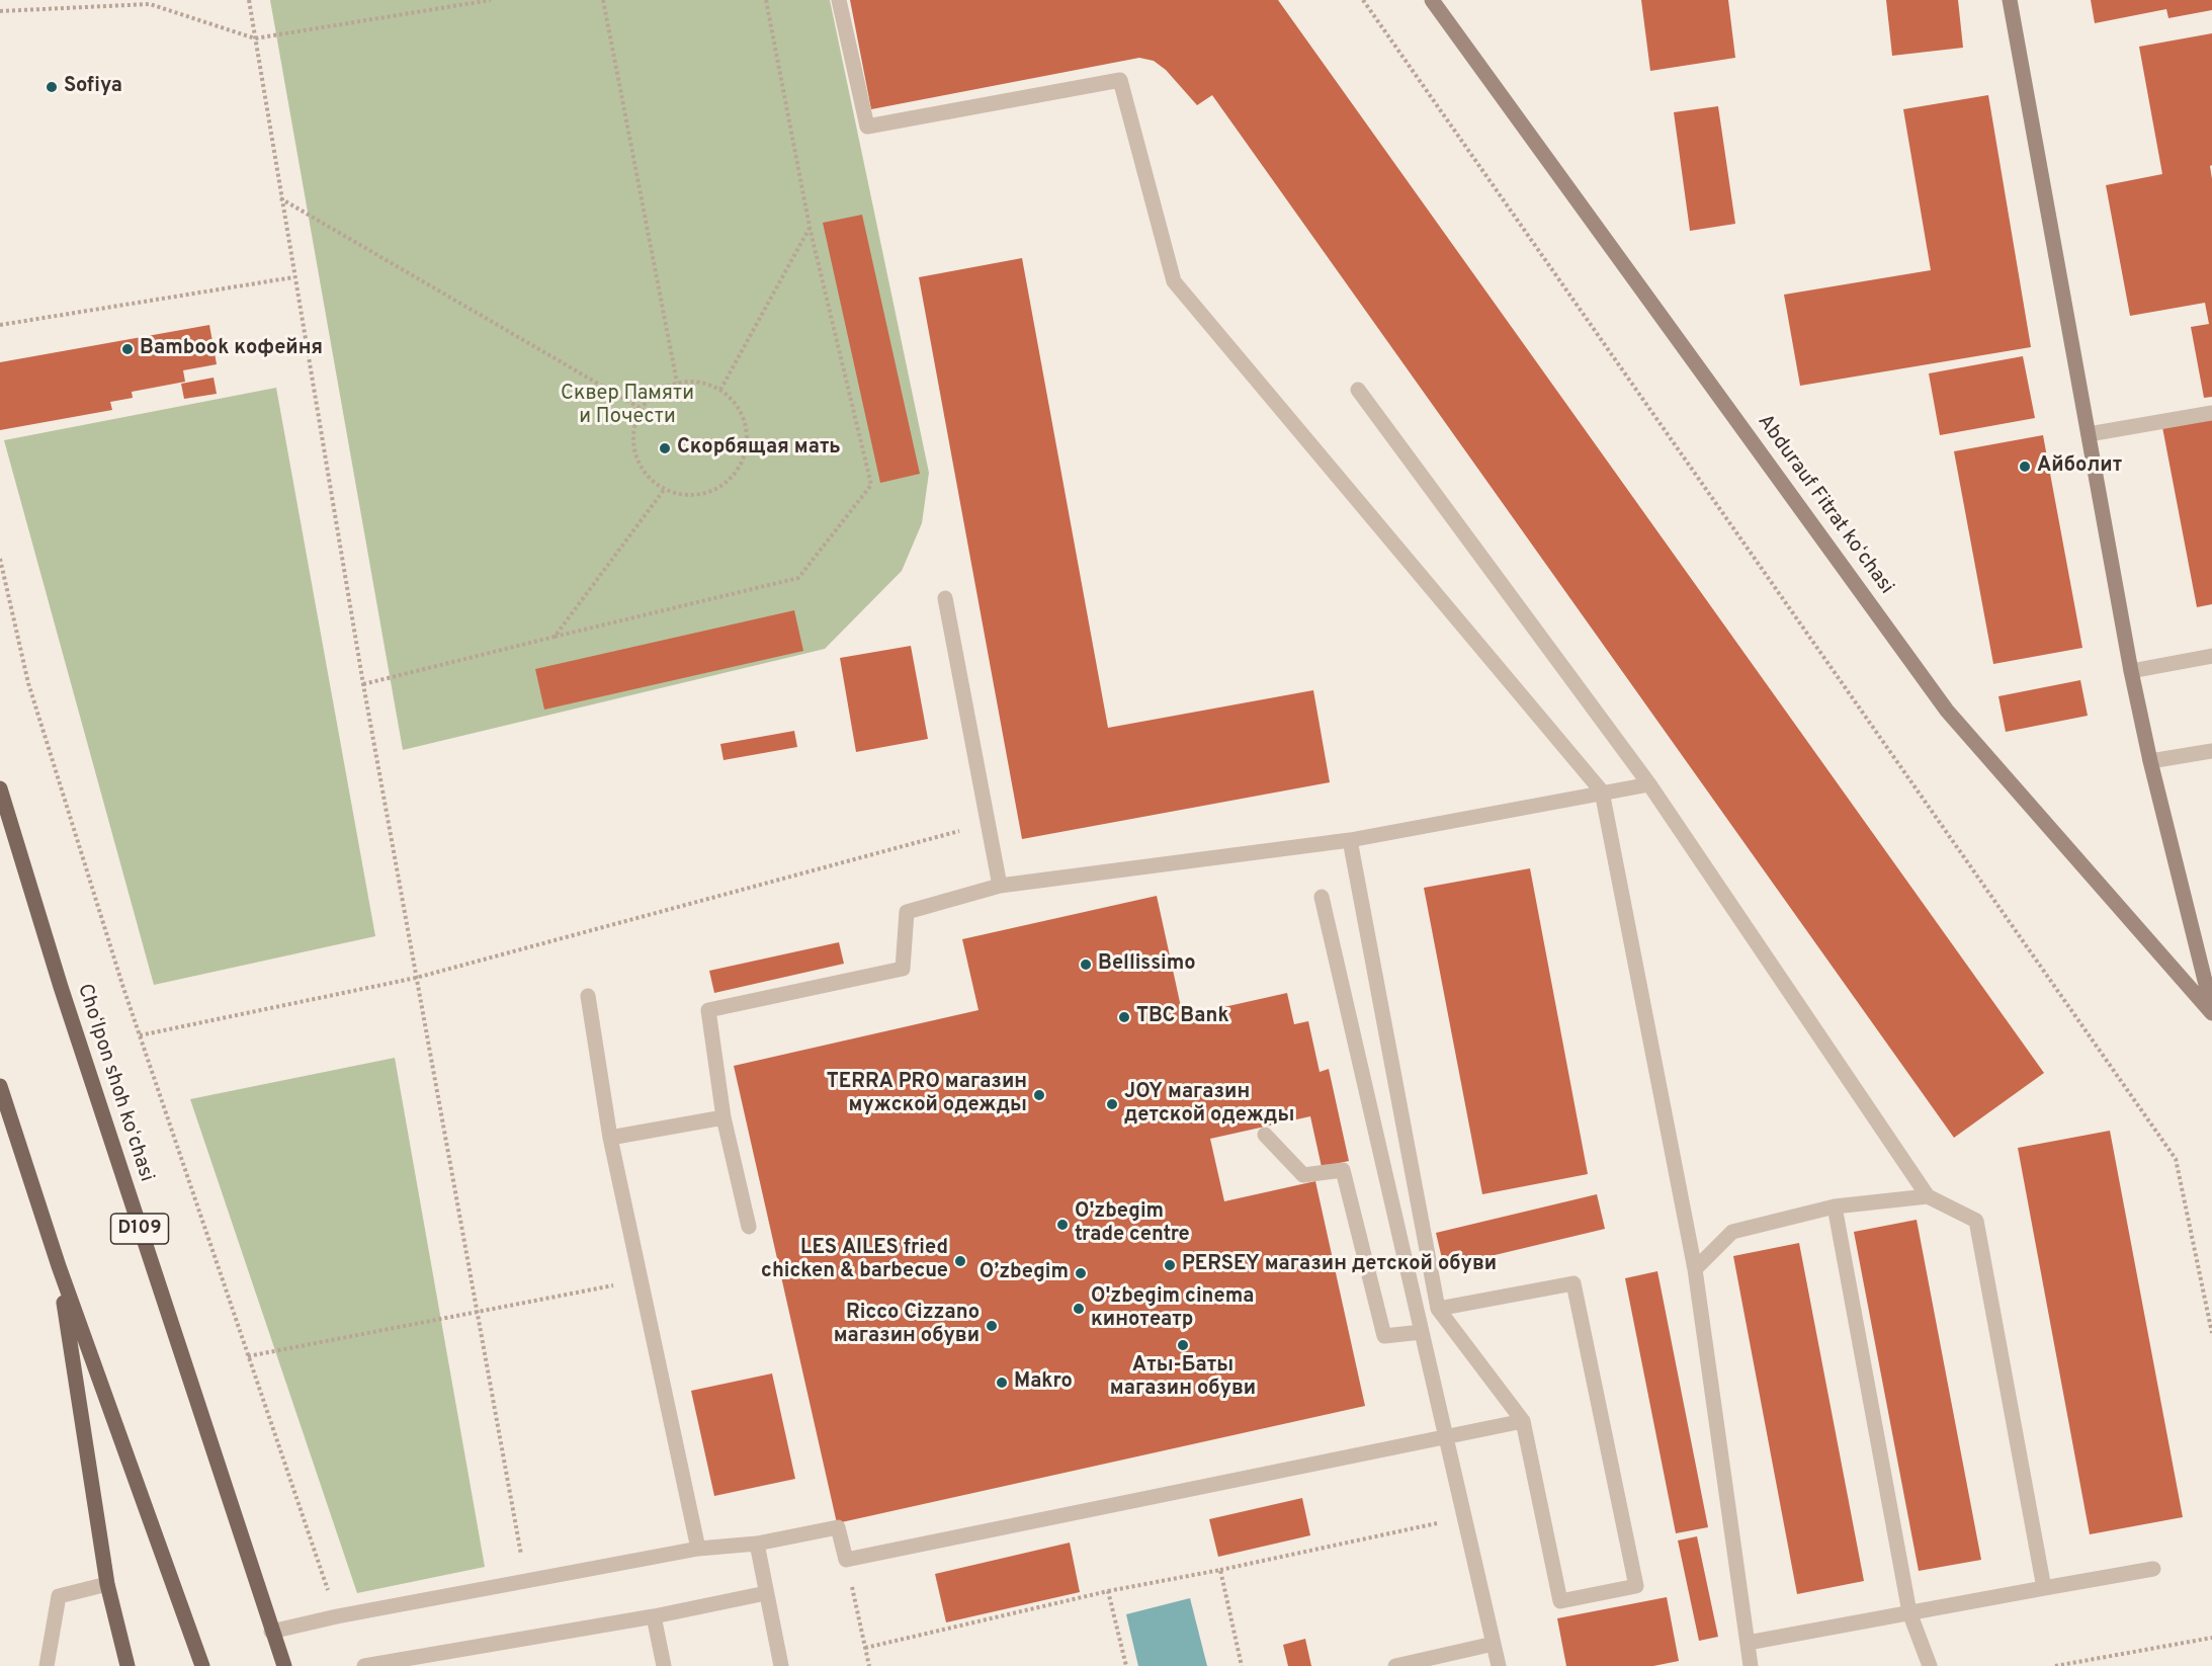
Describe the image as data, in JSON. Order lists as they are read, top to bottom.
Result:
{
  "streets": {
    "main road": ["Abdurauf Fitrat koʻchasi", "Choʻlpon shoh koʻchasi", "D109"]
  },
  "parks": ["Сквер Памяти и Почести"],
  "places": [
    "Sofiya",
    "Bambook кофейня",
    "Скорбящая мать",
    "Айболит",
    "Bellissimo",
    "TBC Bank",
    "TERRA PRO магазин мужской одежды",
    "JOY магазин детской одежды",
    "O'zbegim trade centre",
    "LES AILES fried chicken & barbecue",
    "PERSEY магазин детской обуви",
    "O’zbegim",
    "O'zbegim cinema кинотеатр",
    "Ricco Cizzano магазин обуви",
    "Аты-Баты магазин обуви",
    "Makro"
  ]
}
